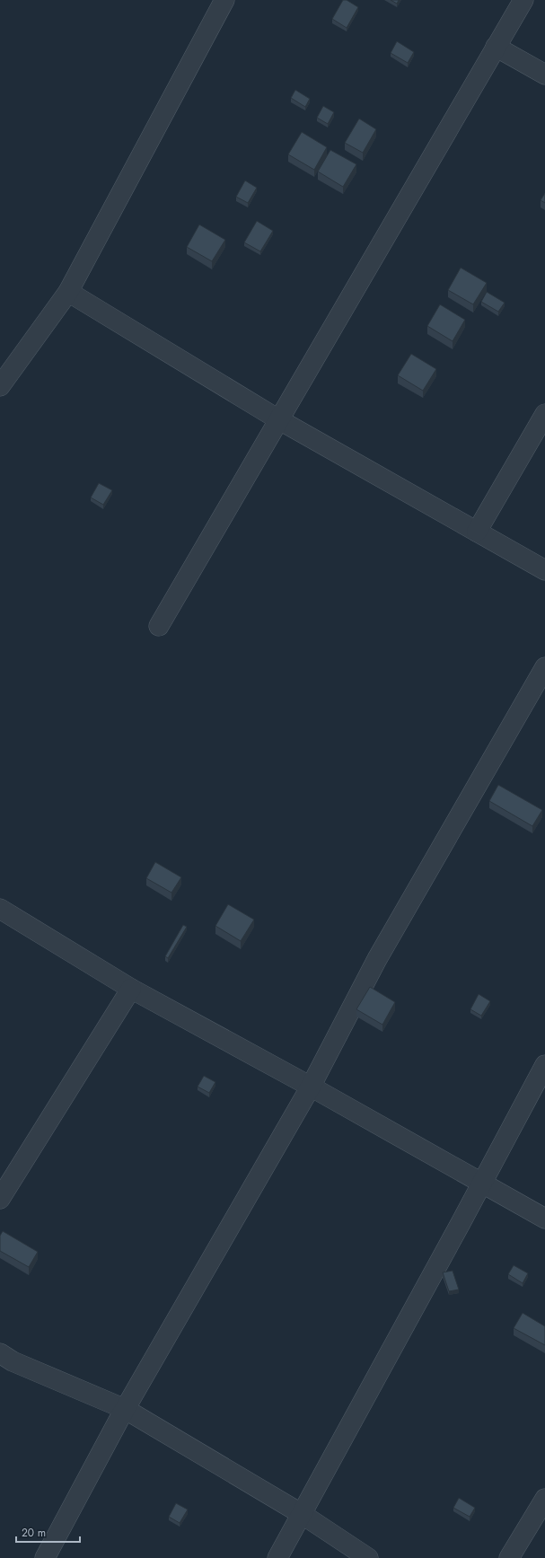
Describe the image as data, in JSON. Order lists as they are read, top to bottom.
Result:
{
  "scale_bar": "20 m"
}
